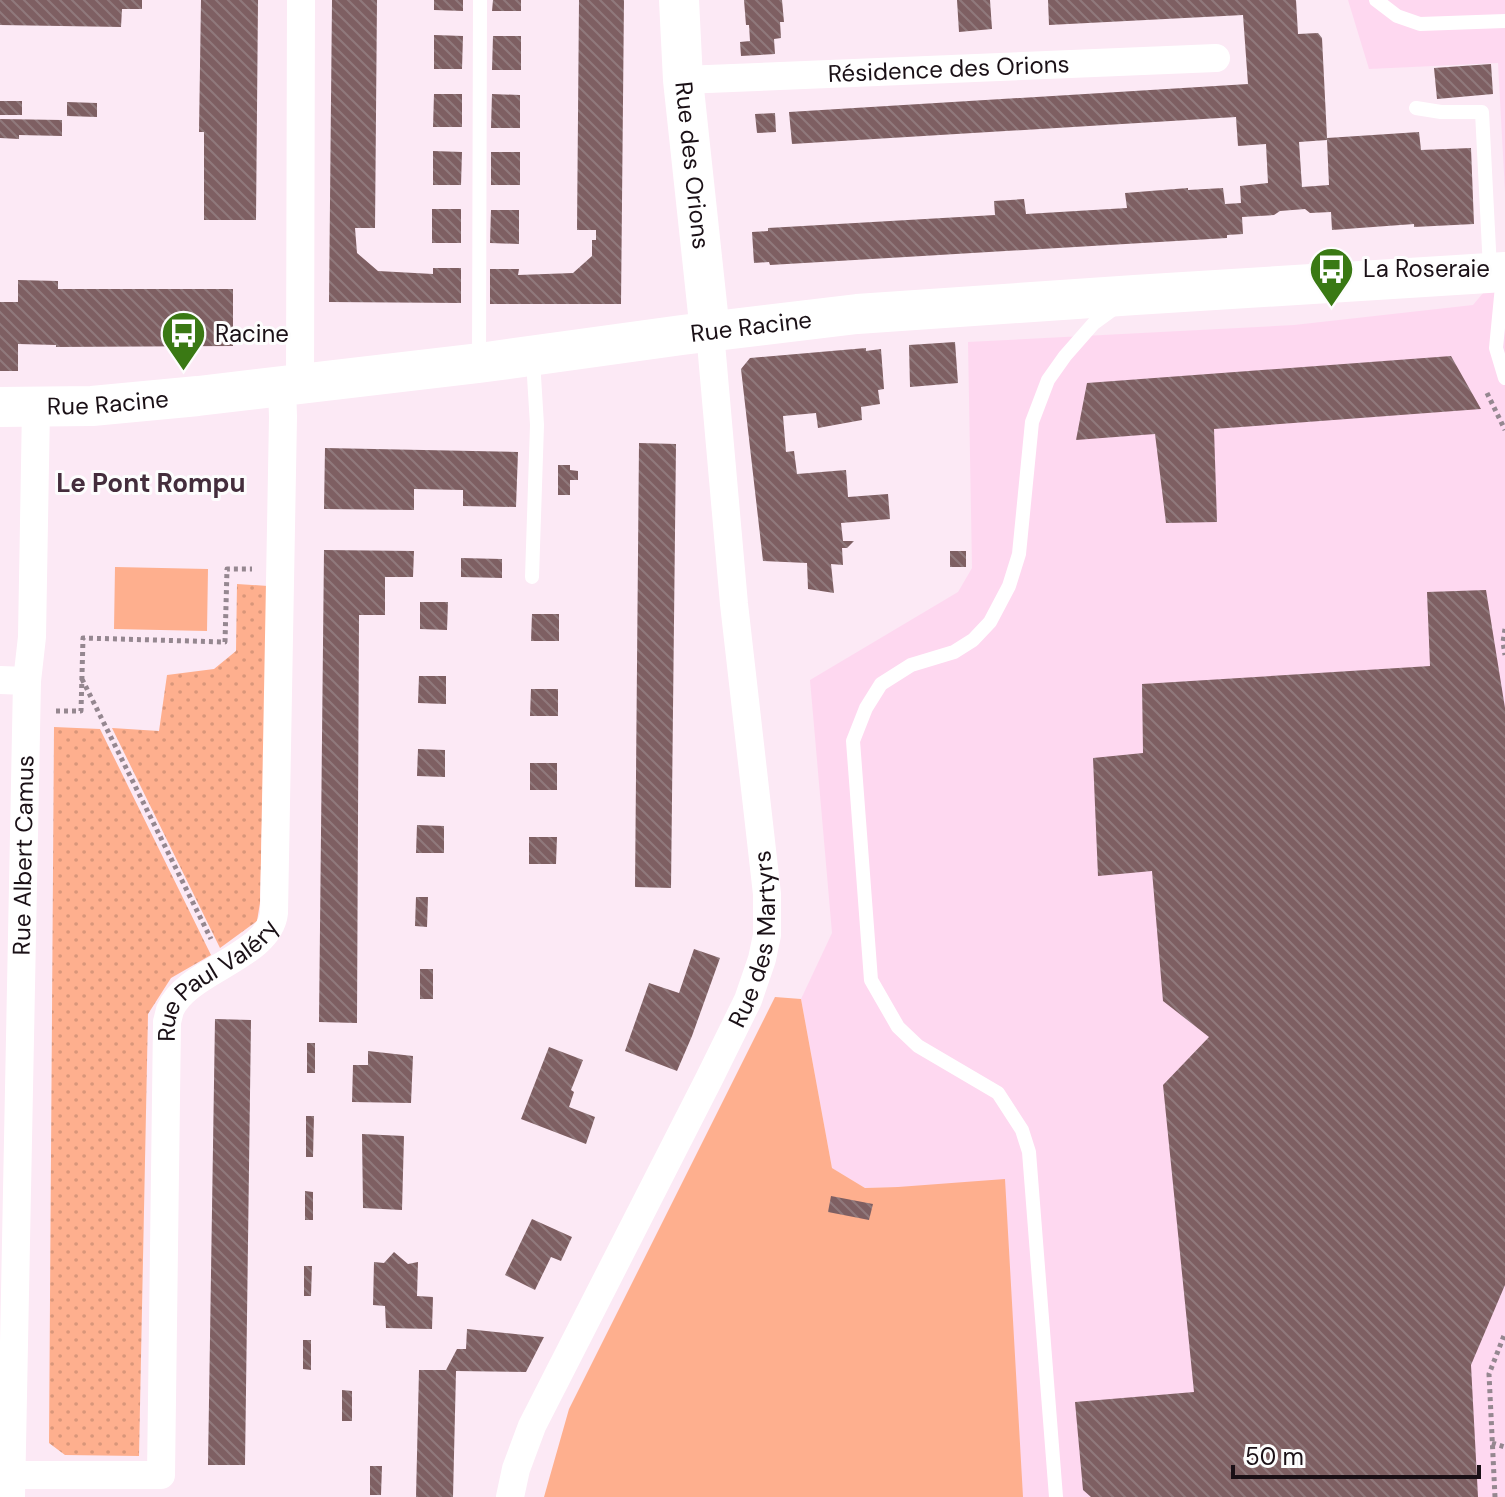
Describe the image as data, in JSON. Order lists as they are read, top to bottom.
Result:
{
  "streets": {
    "street": [
      "Résidence des Orions",
      "Rue des Orions",
      "Rue Racine",
      "Rue Albert Camus",
      "Rue des Martyrs",
      "Rue Paul Valéry"
    ]
  },
  "crossings": [
    ["Résidence des Orions", "Rue des Orions"],
    ["Rue des Orions", "Rue Racine"],
    ["Rue des Orions", "Rue des Martyrs"],
    ["Rue Racine", "Rue Albert Camus"],
    ["Rue Racine", "Rue des Martyrs"],
    ["Rue Racine", "Rue Paul Valéry"],
    ["Rue Albert Camus", "Rue Paul Valéry"]
  ],
  "districts": ["Le Pont Rompu"],
  "places": {
    "bus stop": ["La Roseraie", "Racine"]
  },
  "scale_bar": "50 m"
}
